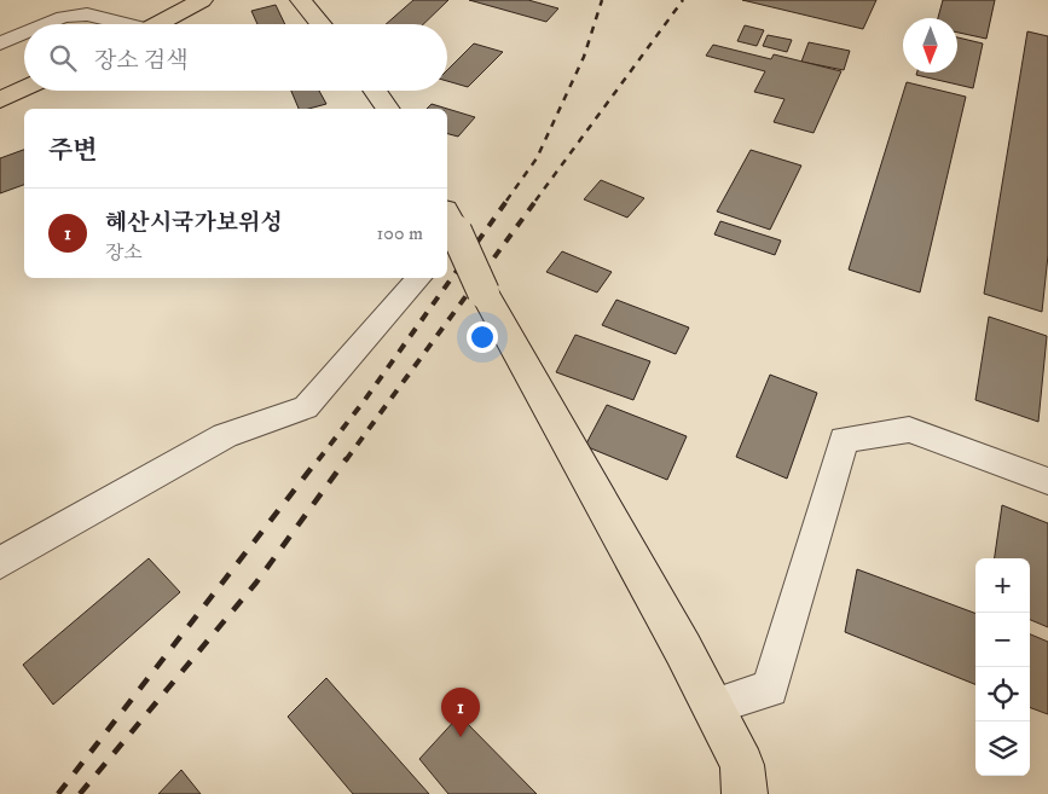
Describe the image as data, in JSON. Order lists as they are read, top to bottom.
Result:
{
  "north": "bottom",
  "page": {
    "search": "장소 검색",
    "heading": "주변",
    "list": [
      {
        "mark": "1",
        "name": "혜산시국가보위성",
        "note": "장소",
        "value": "100 m"
      }
    ],
    "map_buttons": ["+", "−"],
    "pins": "1"
  }
}
